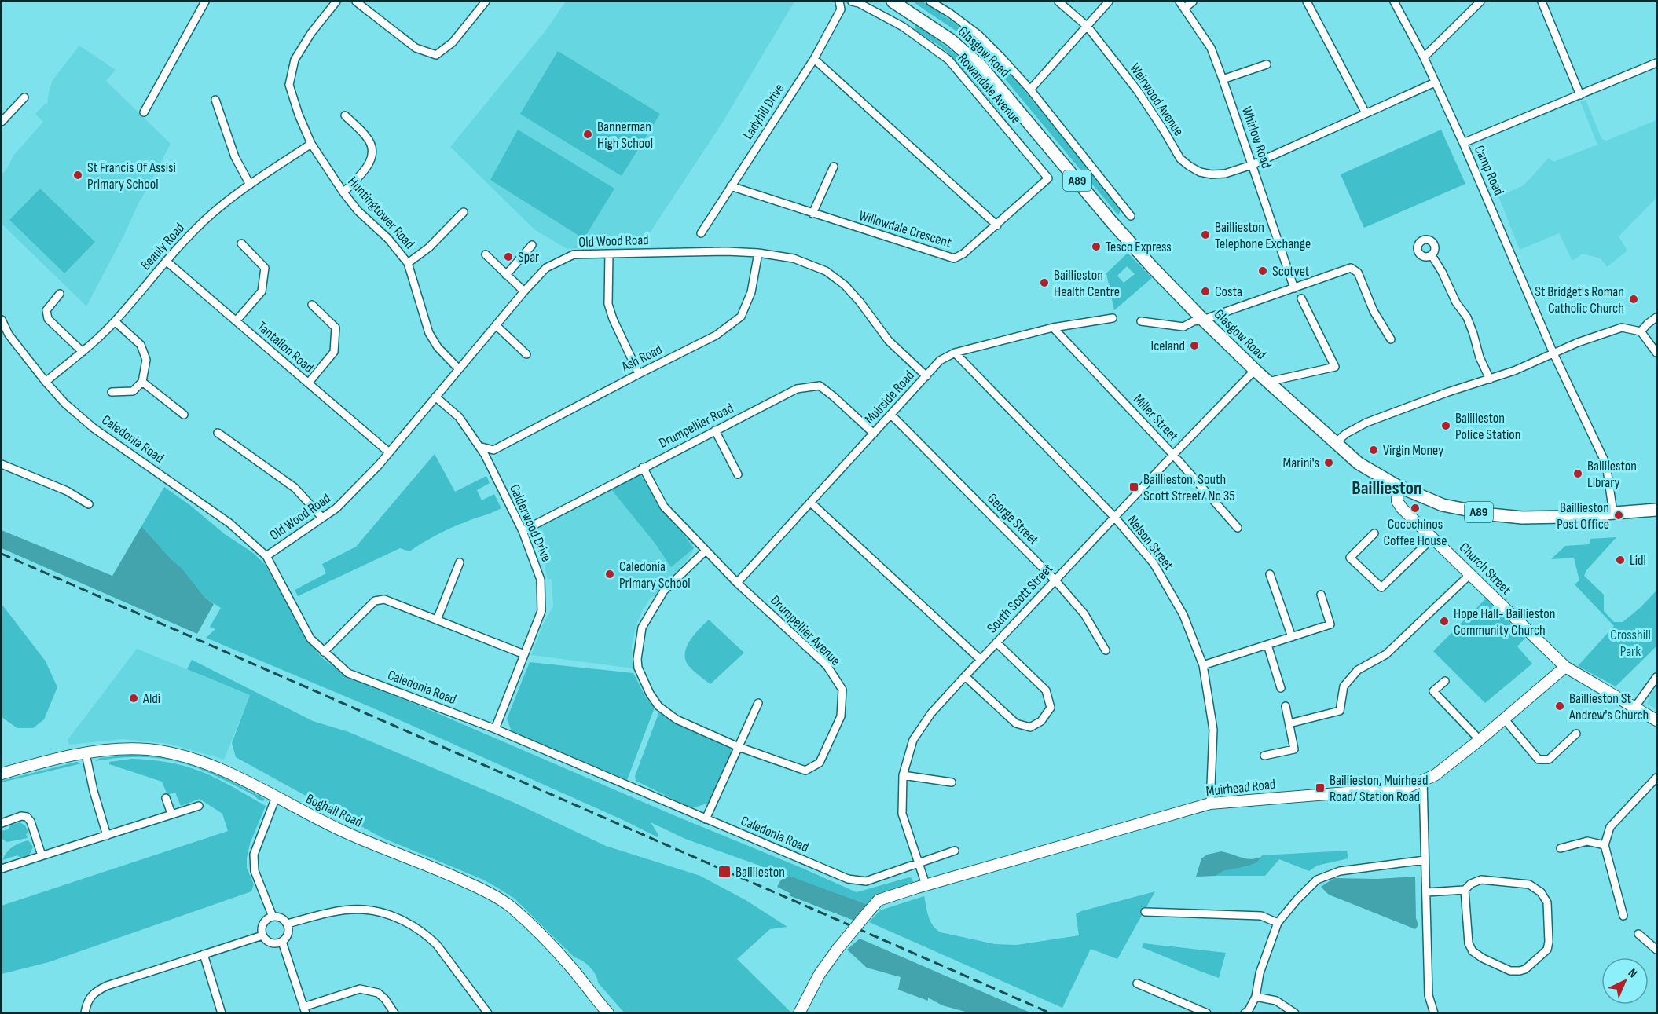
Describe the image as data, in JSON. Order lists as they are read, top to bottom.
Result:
{
  "streets": {
    "main road": ["Glasgow Road", "A89"],
    "street": [
      "Rowandale Avenue",
      "Weirwood Avenue",
      "Ladyhill Drive",
      "Whirlow Road",
      "Camp Road",
      "Huntingtower Road",
      "Willowdale Crescent",
      "Old Wood Road",
      "Beauly Road",
      "Tantallon Road",
      "Ash Road",
      "Muirside Road",
      "Miller Street",
      "Drumpellier Road",
      "Caledonia Road",
      "George Street",
      "Calderwood Drive",
      "Nelson Street",
      "Church Street",
      "South Scott Street",
      "Drumpellier Avenue",
      "Muirhead Road",
      "Boghall Road"
    ]
  },
  "crossings": [
    ["Glasgow Road", "Camp Road"],
    ["Glasgow Road", "Church Street"],
    ["Glasgow Road", "South Scott Street"],
    ["Rowandale Avenue", "Ladyhill Drive"],
    ["Rowandale Avenue", "Willowdale Crescent"],
    ["Weirwood Avenue", "Whirlow Road"],
    ["Weirwood Avenue", "Camp Road"],
    ["Ladyhill Drive", "Willowdale Crescent"],
    ["Huntingtower Road", "Old Wood Road"],
    ["Huntingtower Road", "Beauly Road"],
    ["Old Wood Road", "Tantallon Road"],
    ["Old Wood Road", "Ash Road"],
    ["Old Wood Road", "Muirside Road"],
    ["Old Wood Road", "Caledonia Road"],
    ["Old Wood Road", "Calderwood Drive"],
    ["Beauly Road", "Tantallon Road"],
    ["Beauly Road", "Caledonia Road"],
    ["Muirside Road", "Miller Street"],
    ["Muirside Road", "Drumpellier Road"],
    ["Muirside Road", "George Street"],
    ["Muirside Road", "Nelson Street"],
    ["Muirside Road", "Drumpellier Avenue"],
    ["Miller Street", "South Scott Street"],
    ["Drumpellier Road", "Calderwood Drive"],
    ["Drumpellier Road", "Drumpellier Avenue"],
    ["Caledonia Road", "Calderwood Drive"],
    ["Caledonia Road", "South Scott Street"],
    ["George Street", "South Scott Street"],
    ["Nelson Street", "South Scott Street"],
    ["Nelson Street", "Muirhead Road"],
    ["Church Street", "Muirhead Road"],
    ["South Scott Street", "Muirhead Road"]
  ],
  "districts": ["Baillieston"],
  "parks": ["Crosshill Park"],
  "places": {
    "other": [
      "Bannerman High School",
      "St Francis Of Assisi Primary School",
      "Baillieston Telephone Exchange",
      "Tesco Express",
      "Spar",
      "Scotvet",
      "Baillieston Health Centre",
      "Costa",
      "St Bridget's Roman Catholic Church",
      "Iceland",
      "Baillieston Police Station",
      "Virgin Money",
      "Marini's",
      "Baillieston Library",
      "Cocochinos Coffee House",
      "Baillieston Post Office",
      "Lidl",
      "Caledonia Primary School",
      "Hope Hall- Baillieston Community Church",
      "Aldi",
      "Baillieston St Andrew's Church"
    ],
    "transit": ["Baillieston, South Scott Street/ No 35", "Baillieston, Muirhead Road/ Station Road", "Baillieston"]
  },
  "north": "top right"
}
